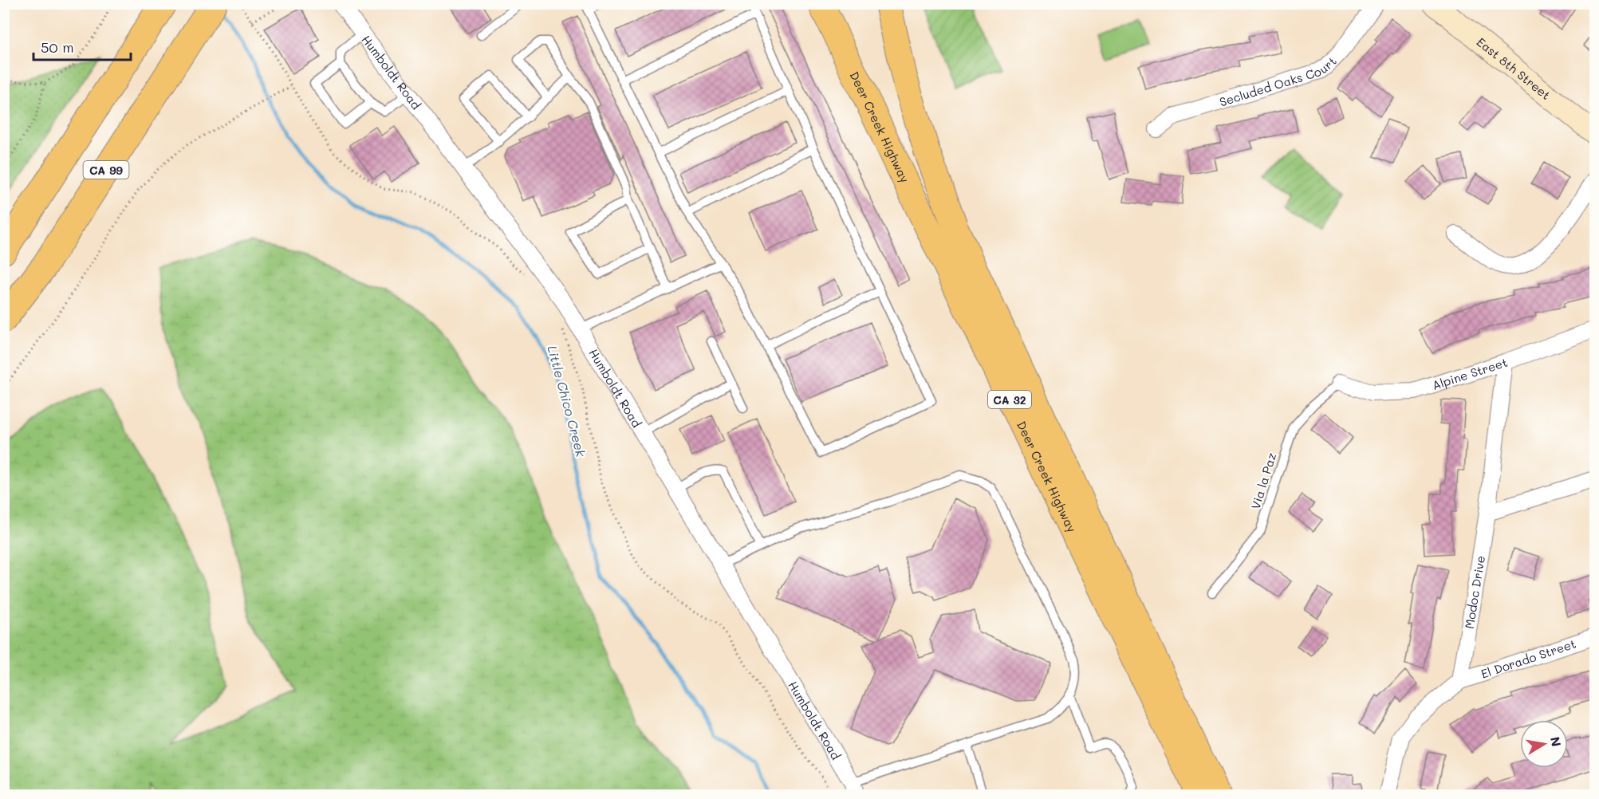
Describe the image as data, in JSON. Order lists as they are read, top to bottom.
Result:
{
  "streets": {
    "highway": ["CA 99"],
    "main road": ["Deer Creek Highway", "CA 32"],
    "street": [
      "East 8th Street",
      "Humboldt Road",
      "Secluded Oaks Court",
      "Alpine Street",
      "Modoc Drive",
      "El Dorado Street"
    ],
    "lane": ["Via la Paz"]
  },
  "crossings": [
    ["Alpine Street", "Via la Paz"],
    ["Alpine Street", "Modoc Drive"],
    ["Modoc Drive", "El Dorado Street"]
  ],
  "water": ["Little Chico Creek"],
  "scale_bar": "50 m",
  "north": "right"
}
